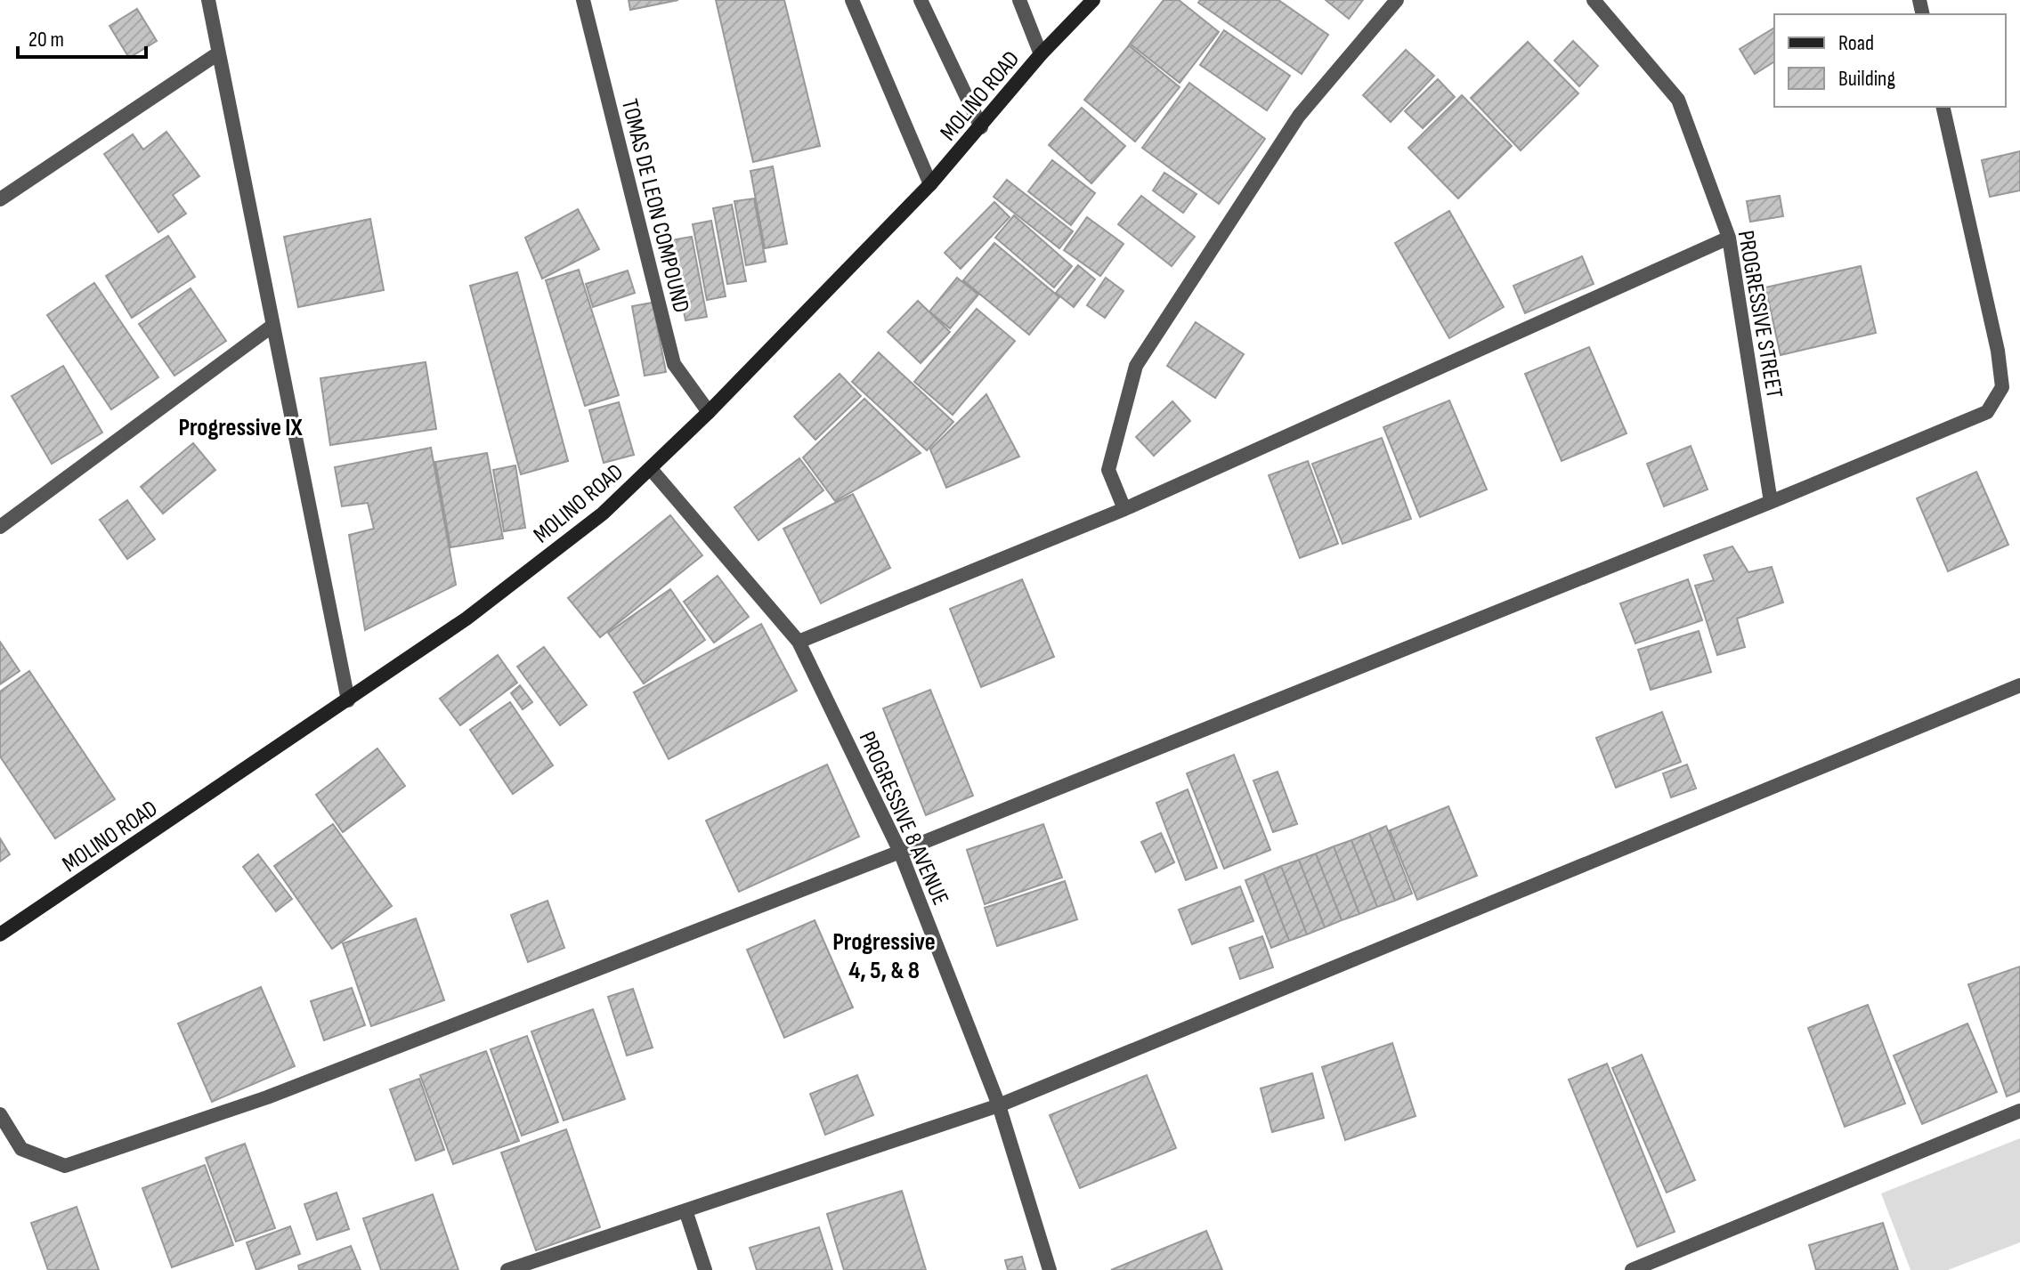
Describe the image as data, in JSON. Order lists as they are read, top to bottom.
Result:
{
  "streets": {
    "main road": ["MOLINO ROAD"],
    "street": ["TOMAS DE LEON COMPOUND", "PROGRESSIVE STREET", "PROGRESSIVE 8 AVENUE"]
  },
  "crossings": [
    ["MOLINO ROAD", "TOMAS DE LEON COMPOUND"],
    ["MOLINO ROAD", "PROGRESSIVE 8 AVENUE"]
  ],
  "districts": ["Progressive IX", "Progressive 4, 5, & 8"],
  "legend": ["Road", "Building"],
  "scale_bar": "20 m"
}
